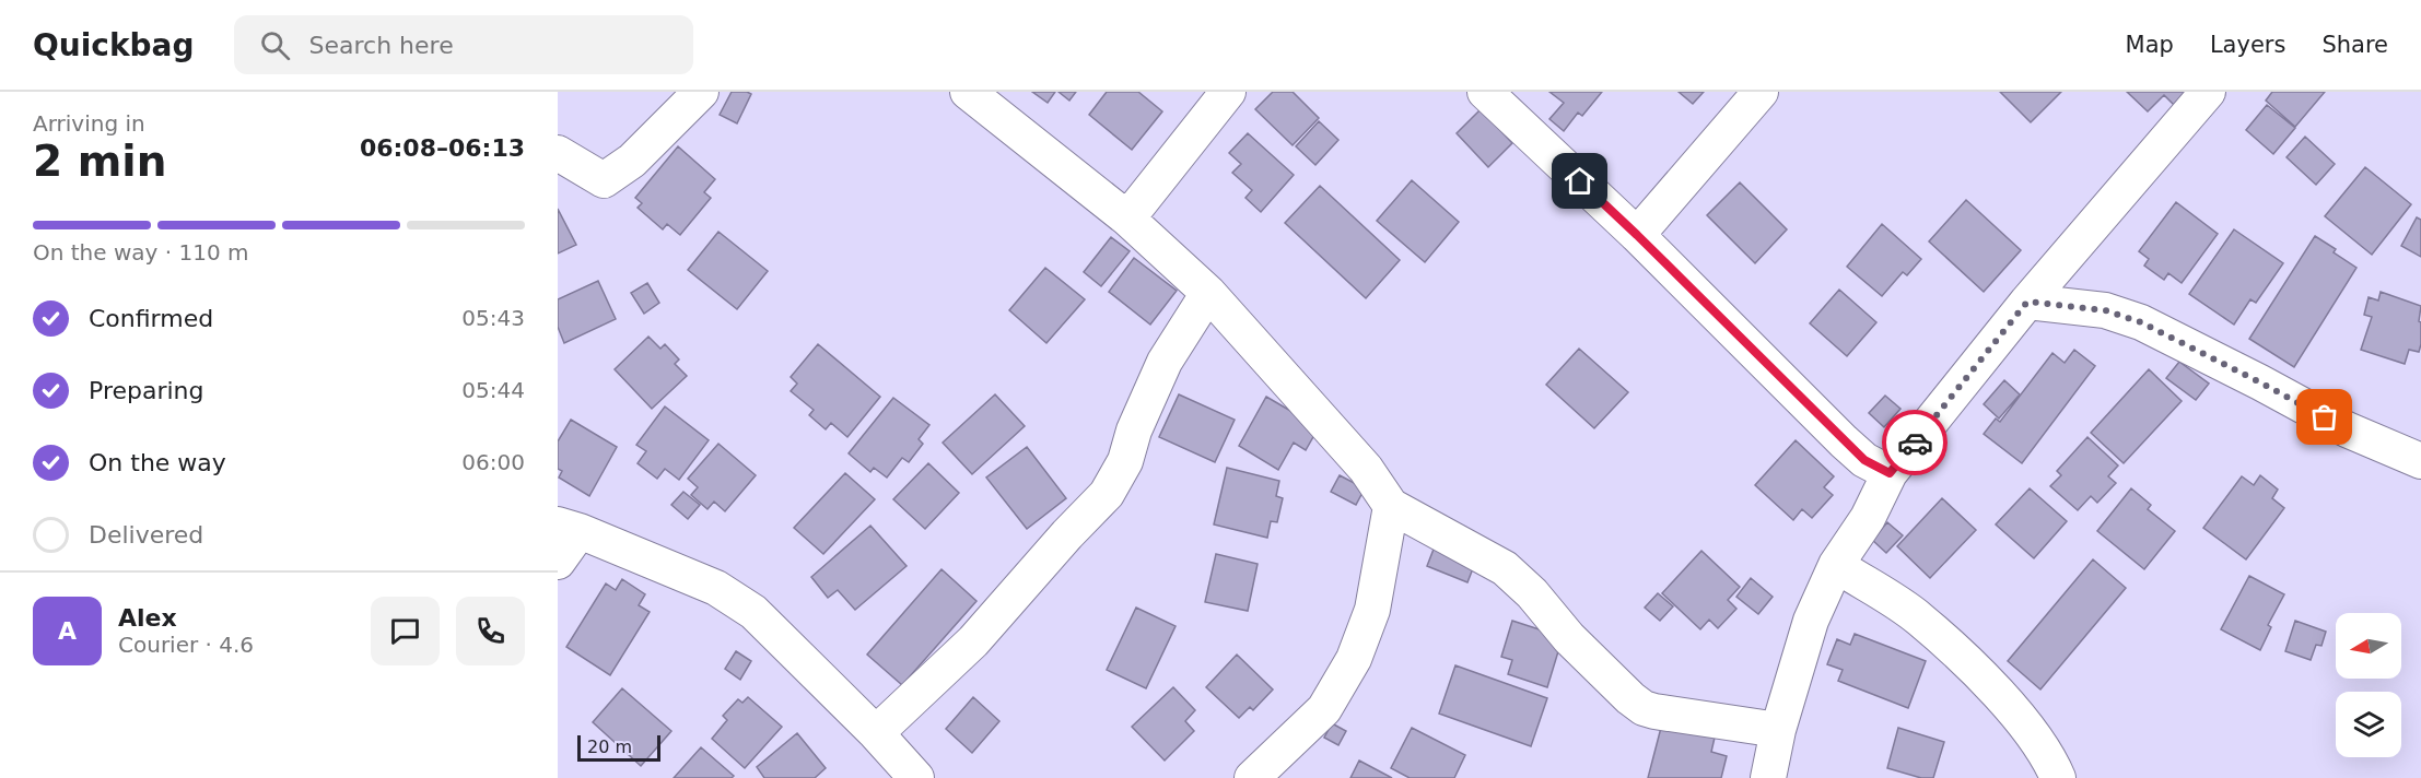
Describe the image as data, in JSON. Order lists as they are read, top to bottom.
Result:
{
  "scale_bar": "20 m",
  "north": "left",
  "page": {
    "header": "Quickbag",
    "search": "Search here",
    "nav": ["Map", "Layers", "Share"],
    "heading": ["2 min", "Arriving in", "06:08–06:13"],
    "panel": ["Alex", "Courier · 4.6"],
    "bar": "On the way · 110 m",
    "list": [
      ["Confirmed", "05:43"],
      ["Preparing", "05:44"],
      ["On the way", "06:00"],
      "Delivered"
    ],
    "round": "A",
    "scale": "20 m"
  }
}
